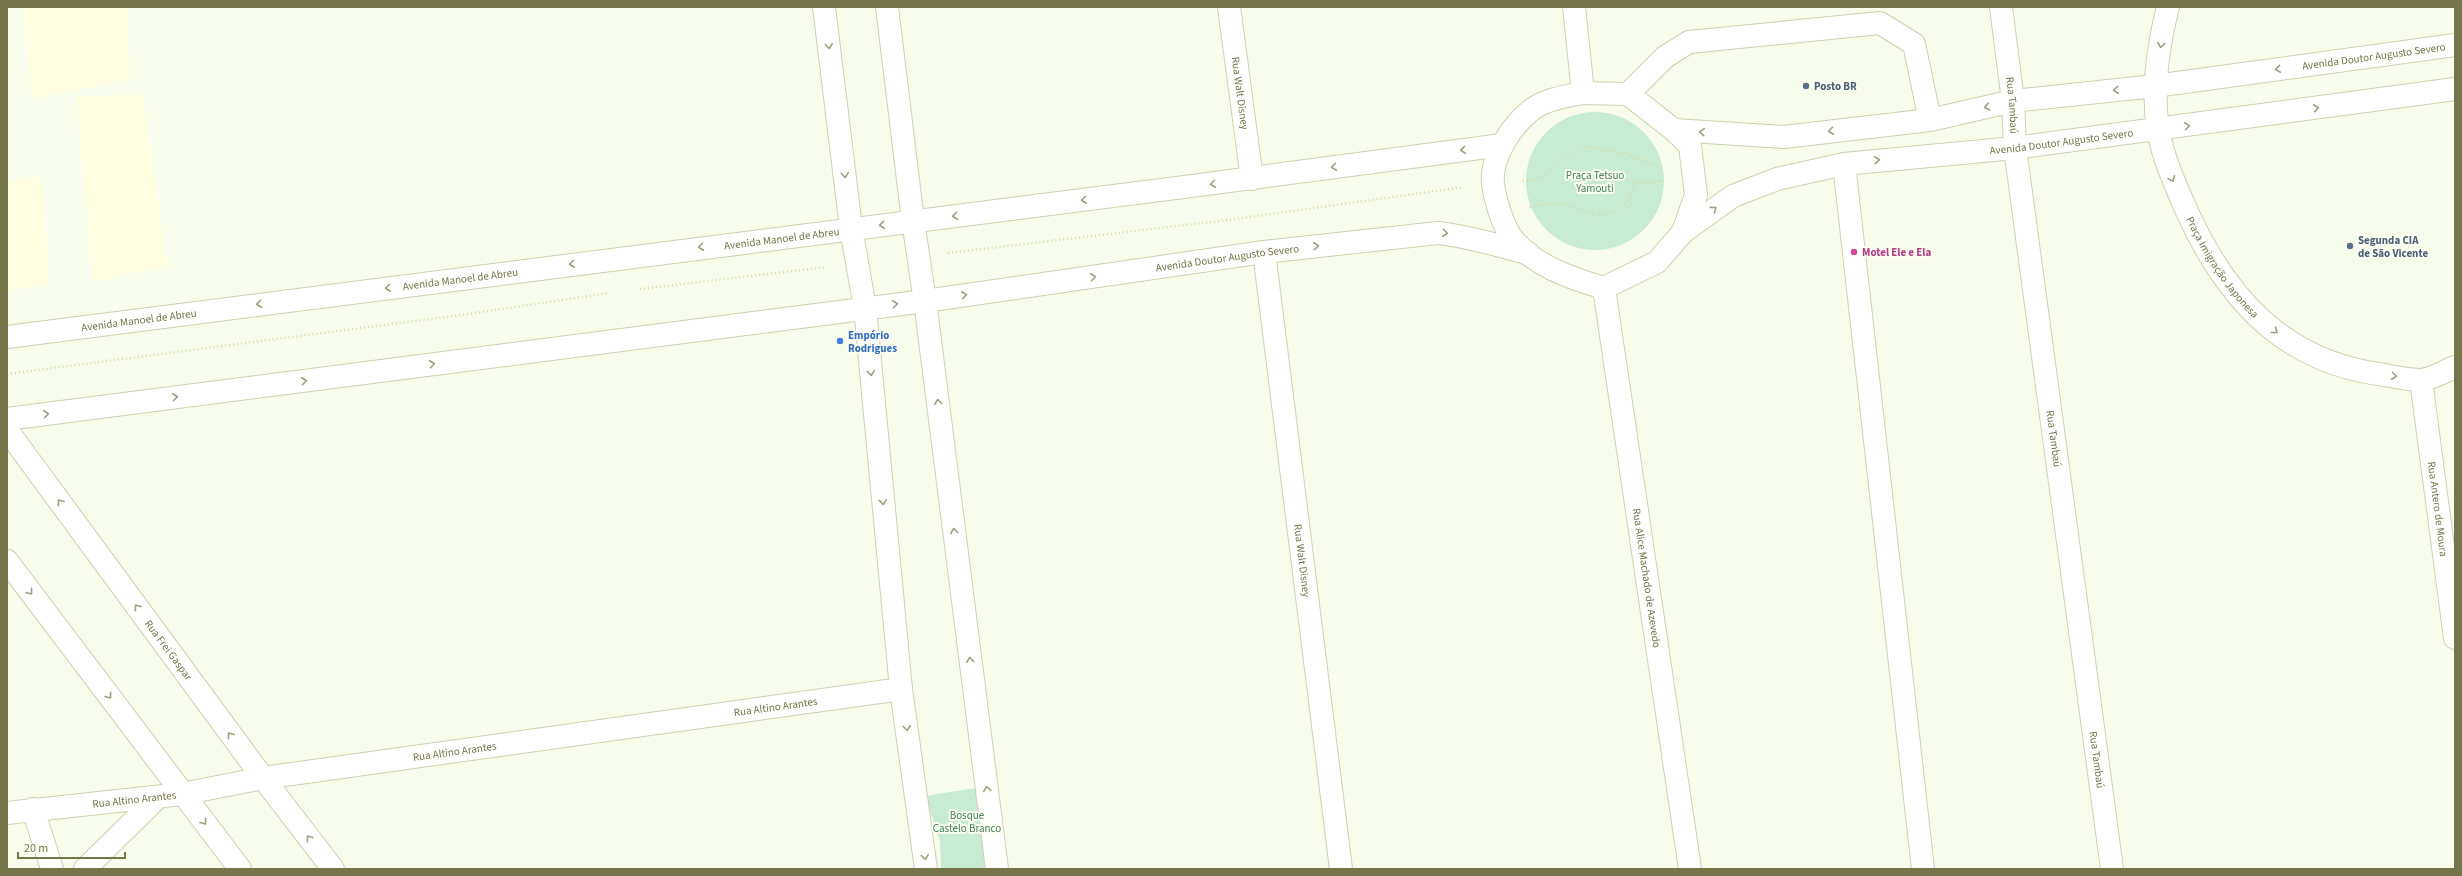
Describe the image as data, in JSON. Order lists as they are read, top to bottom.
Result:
{
  "streets": {
    "street": [
      "Avenida Doutor Augusto Severo",
      "Rua Walt Disney",
      "Rua Tambaú",
      "Avenida Manoel de Abreu",
      "Praça Imigração Japonesa",
      "Rua Antero de Moura",
      "Rua Alice Machado de Azevedo",
      "Rua Frei Gaspar",
      "Rua Altino Arantes"
    ]
  },
  "crossings": [
    ["Avenida Doutor Augusto Severo", "Rua Walt Disney"],
    ["Avenida Doutor Augusto Severo", "Rua Tambaú"],
    ["Avenida Doutor Augusto Severo", "Praça Imigração Japonesa"],
    ["Praça Imigração Japonesa", "Rua Antero de Moura"],
    ["Rua Frei Gaspar", "Rua Altino Arantes"]
  ],
  "one_way": ["Praça Imigração Japonesa"],
  "parks": ["Praça Tetsuo Yamouti", "Bosque Castelo Branco"],
  "places": [
    "Posto BR",
    "Segunda CIA de São Vicente",
    "Motel Ele e Ela",
    "Empório Rodrigues"
  ],
  "scale_bar": "20 m"
}
